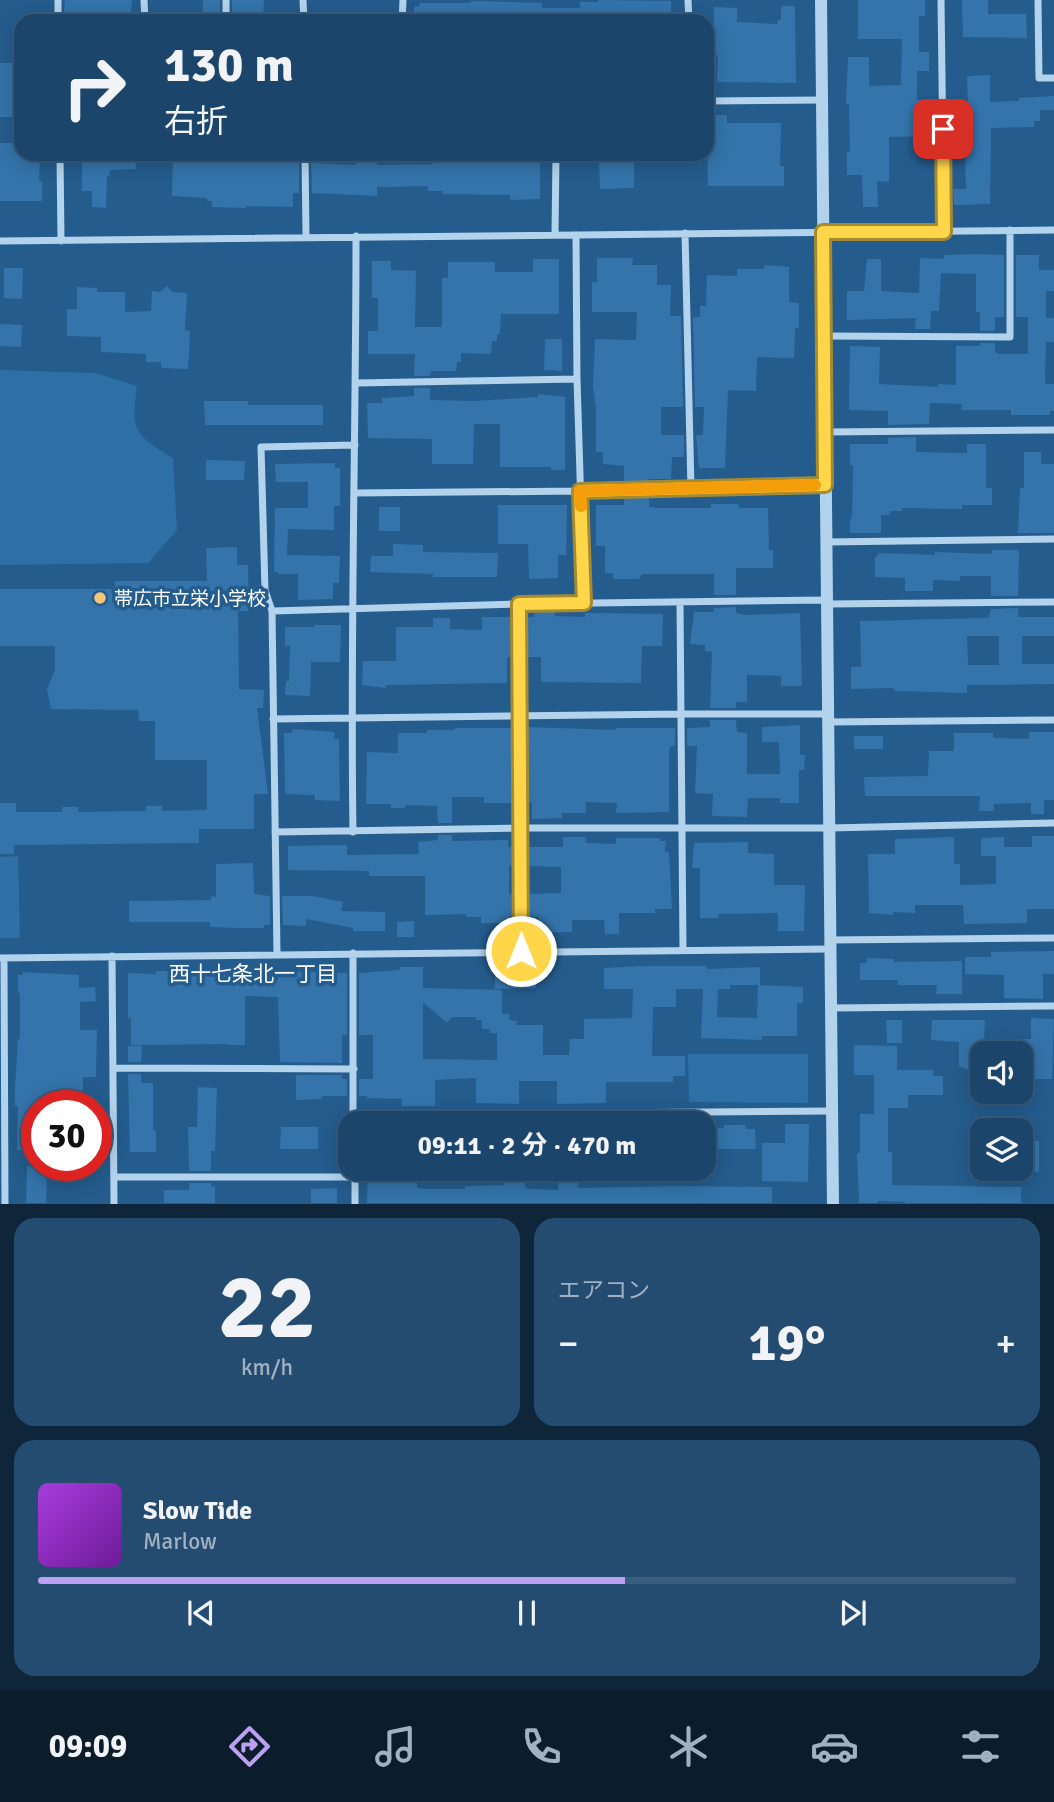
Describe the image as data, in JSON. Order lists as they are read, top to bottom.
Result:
{
  "districts": ["西十七条北一丁目"],
  "places": ["帯広市立栄小学校"],
  "page": {
    "turn": ["130 m", "右折"],
    "limit": "30",
    "trip": "09:11 · 2 分 · 470 m",
    "tile": [
      ["22", "km/h"],
      "エアコン"
    ],
    "heat": ["−", "19°", "+"],
    "song": ["Slow Tide", "Marlow"],
    "tabs": "09:09"
  }
}
